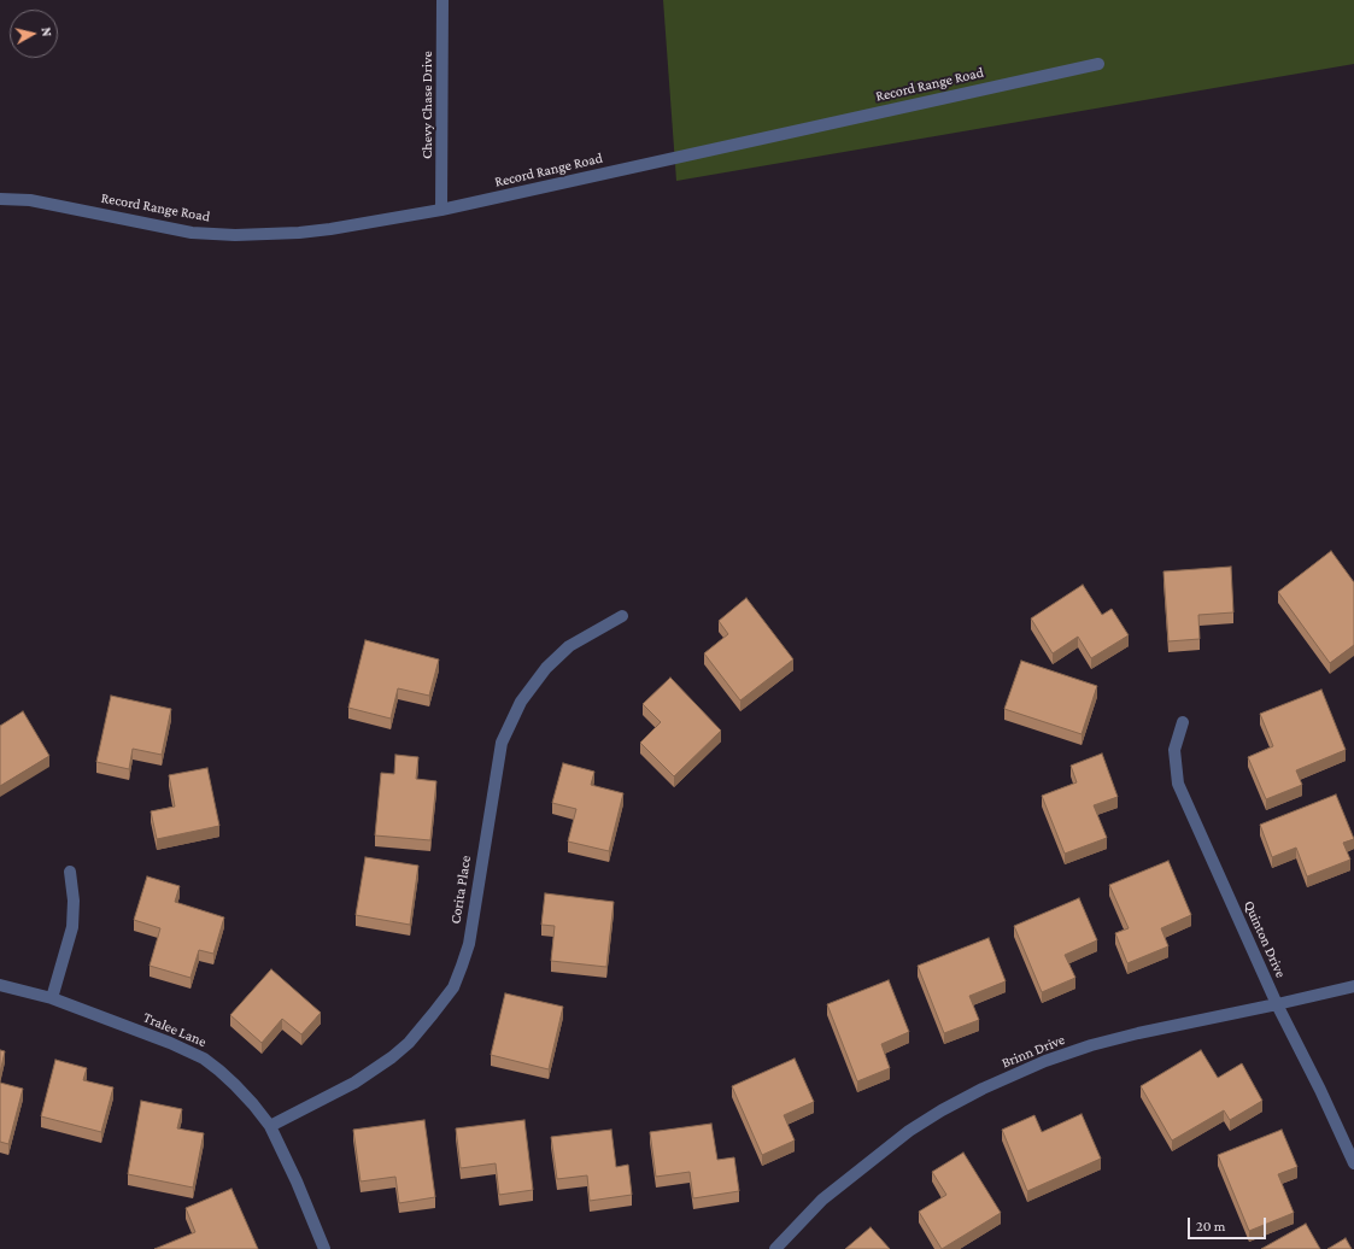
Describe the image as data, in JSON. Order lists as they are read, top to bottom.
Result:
{
  "streets": {
    "street": [
      "Record Range Road",
      "Chevy Chase Drive",
      "Corita Place",
      "Quinton Drive",
      "Tralee Lane",
      "Brinn Drive"
    ]
  },
  "crossings": [
    ["Record Range Road", "Chevy Chase Drive"],
    ["Corita Place", "Tralee Lane"],
    ["Quinton Drive", "Brinn Drive"]
  ],
  "scale_bar": "20 m",
  "north": "right"
}
